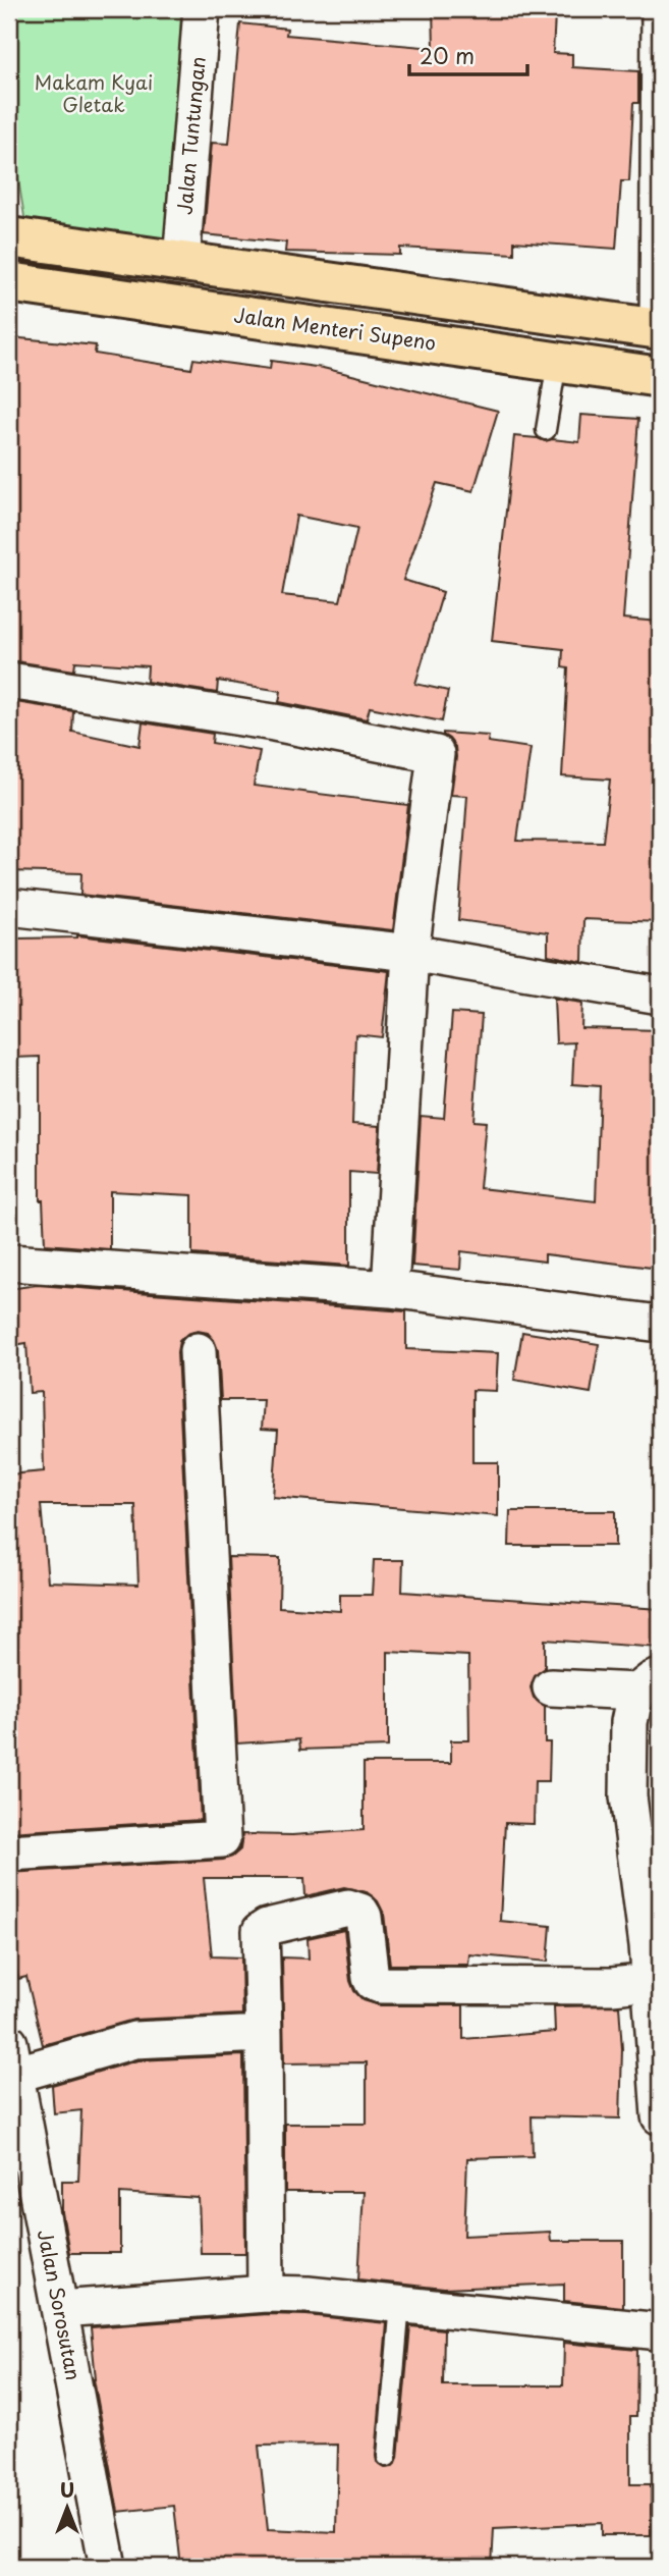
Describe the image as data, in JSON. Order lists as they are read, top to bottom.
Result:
{
  "streets": {
    "main road": ["Jalan Menteri Supeno"],
    "street": ["Jalan Tuntungan", "Jalan Sorosutan"]
  },
  "parks": ["Makam Kyai Gletak"],
  "scale_bar": "20 m",
  "north": "top"
}
